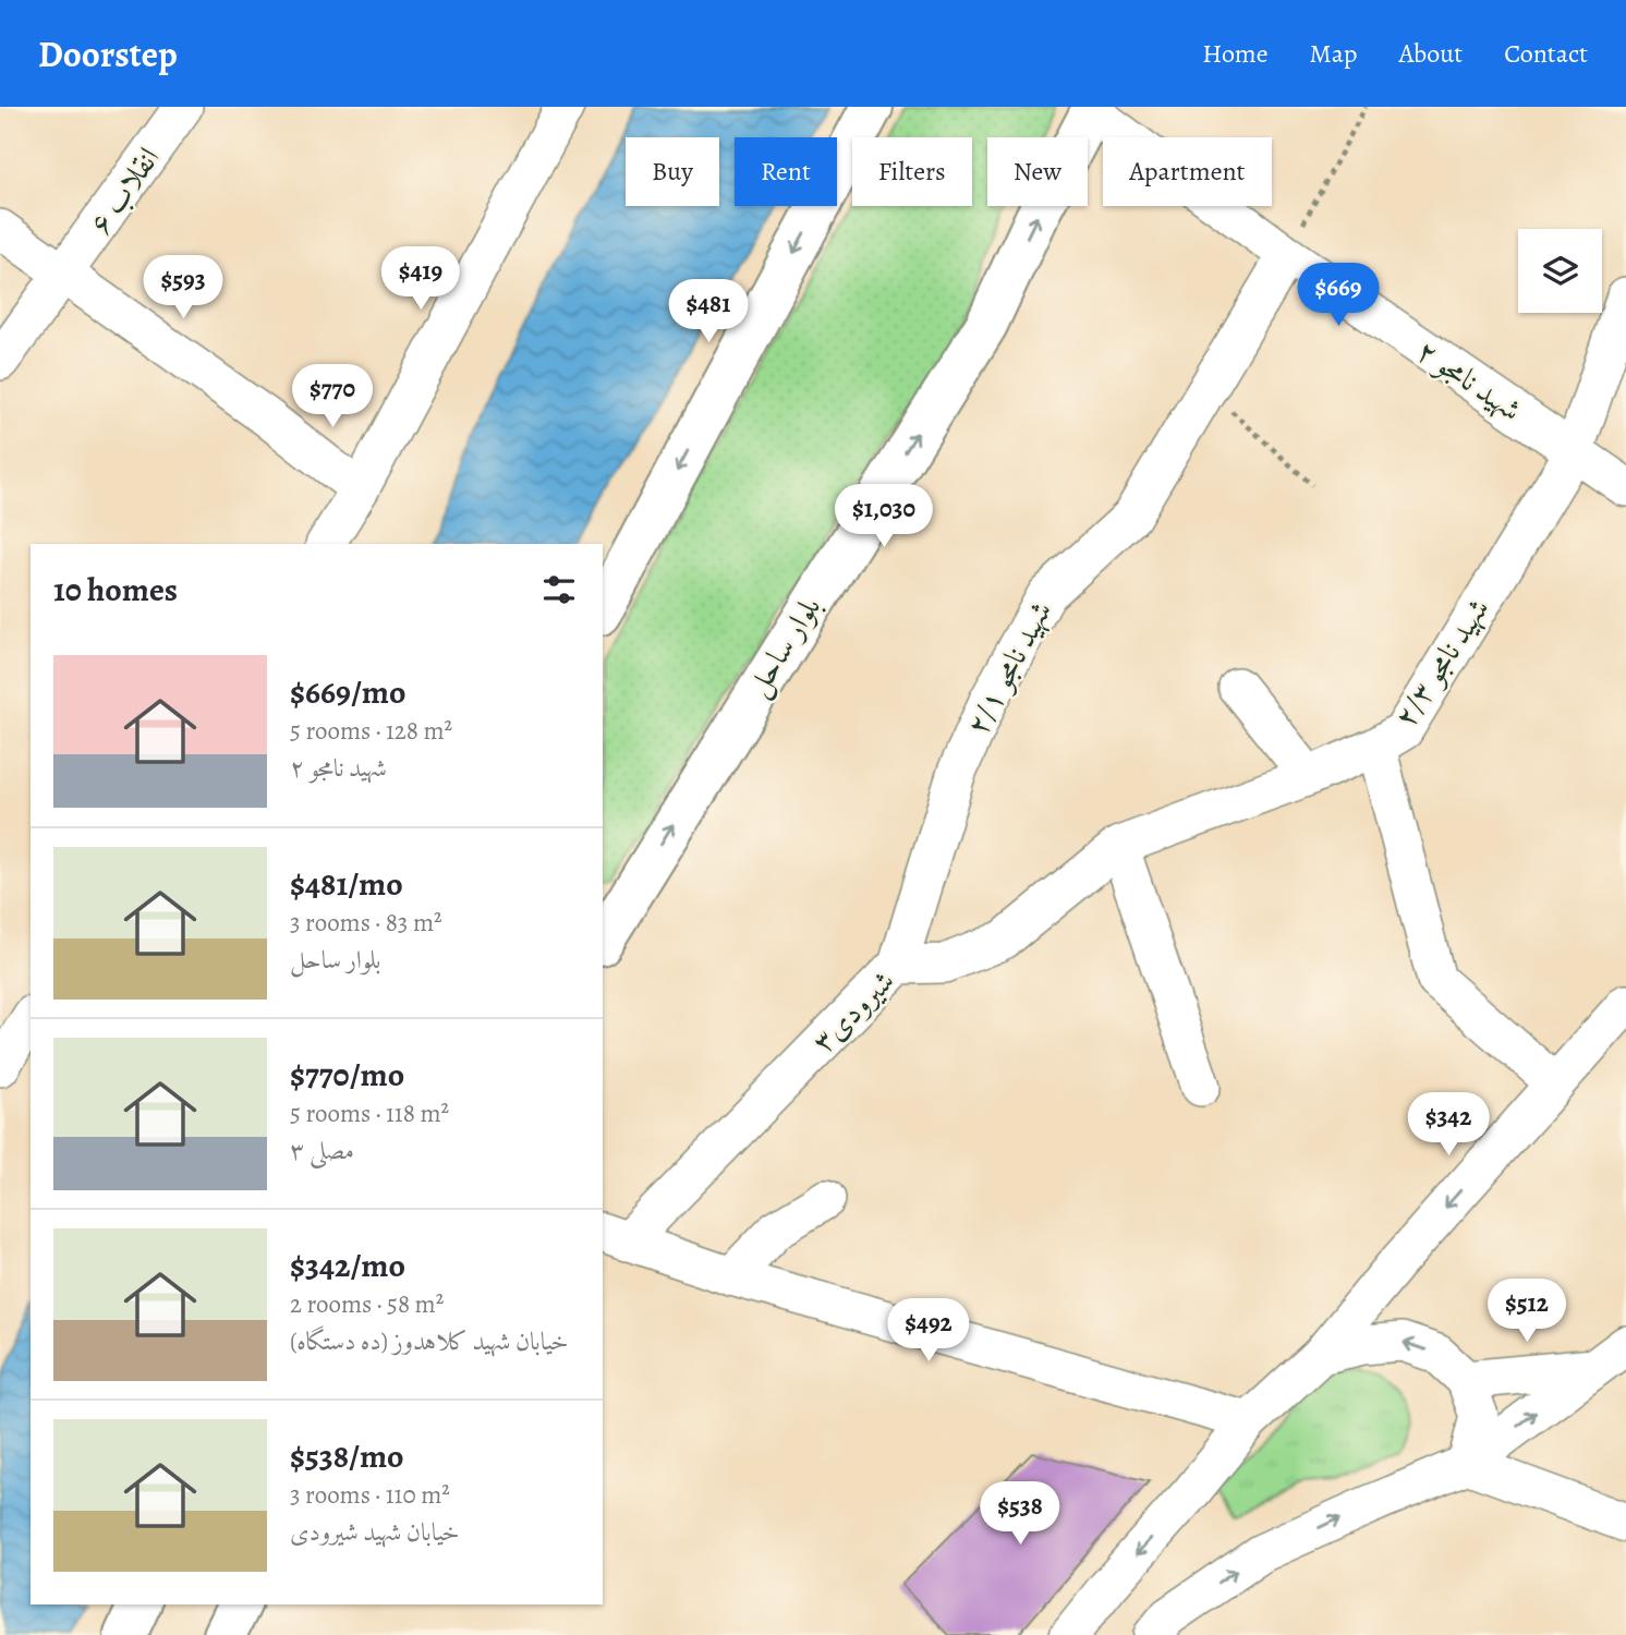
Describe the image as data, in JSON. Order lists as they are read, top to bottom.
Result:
{
  "streets": {
    "main road": ["بلوار ساحل"],
    "street": [
      "انقلاب ۶",
      "شهید نامجو ۲",
      "شهید نامجو ۲/۳",
      "شهید نامجو ۲/۱",
      "شیرودی۳"
    ]
  },
  "crossings": [
    ["شهید نامجو ۲", "بلوار ساحل"],
    ["شهید نامجو ۲", "شهید نامجو ۲/۳"],
    ["شهید نامجو ۲", "شهید نامجو ۲/۱"],
    ["شهید نامجو ۲/۳", "شیرودی۳"],
    ["شهید نامجو ۲/۱", "شیرودی۳"]
  ],
  "page": {
    "header": "Doorstep",
    "nav": [
      "Home",
      "Map",
      "About",
      "Contact"
    ],
    "chip": [
      "Buy",
      "Rent",
      "Filters",
      "New",
      "Apartment"
    ],
    "price": [
      "$419",
      "$593",
      "$669",
      "$481",
      "$770",
      "$1,030",
      "$342",
      "$512",
      "$492",
      "$538"
    ],
    "heading": "10 homes",
    "list": [
      {
        "name": "$669/mo",
        "note": "5 rooms · 128 m² · شهید نامجو ۲"
      },
      {
        "name": "$481/mo",
        "note": "3 rooms · 83 m² · بلوار ساحل"
      },
      {
        "name": "$770/mo",
        "note": "5 rooms · 118 m² · مصلی ۳"
      },
      {
        "name": "$342/mo",
        "note": "2 rooms · 58 m² · خیابان شهید کلاهدوز (ده دستگاه)"
      },
      {
        "name": "$538/mo",
        "note": "3 rooms · 110 m² · خیابان شهید شیرودی"
      }
    ]
  }
}
